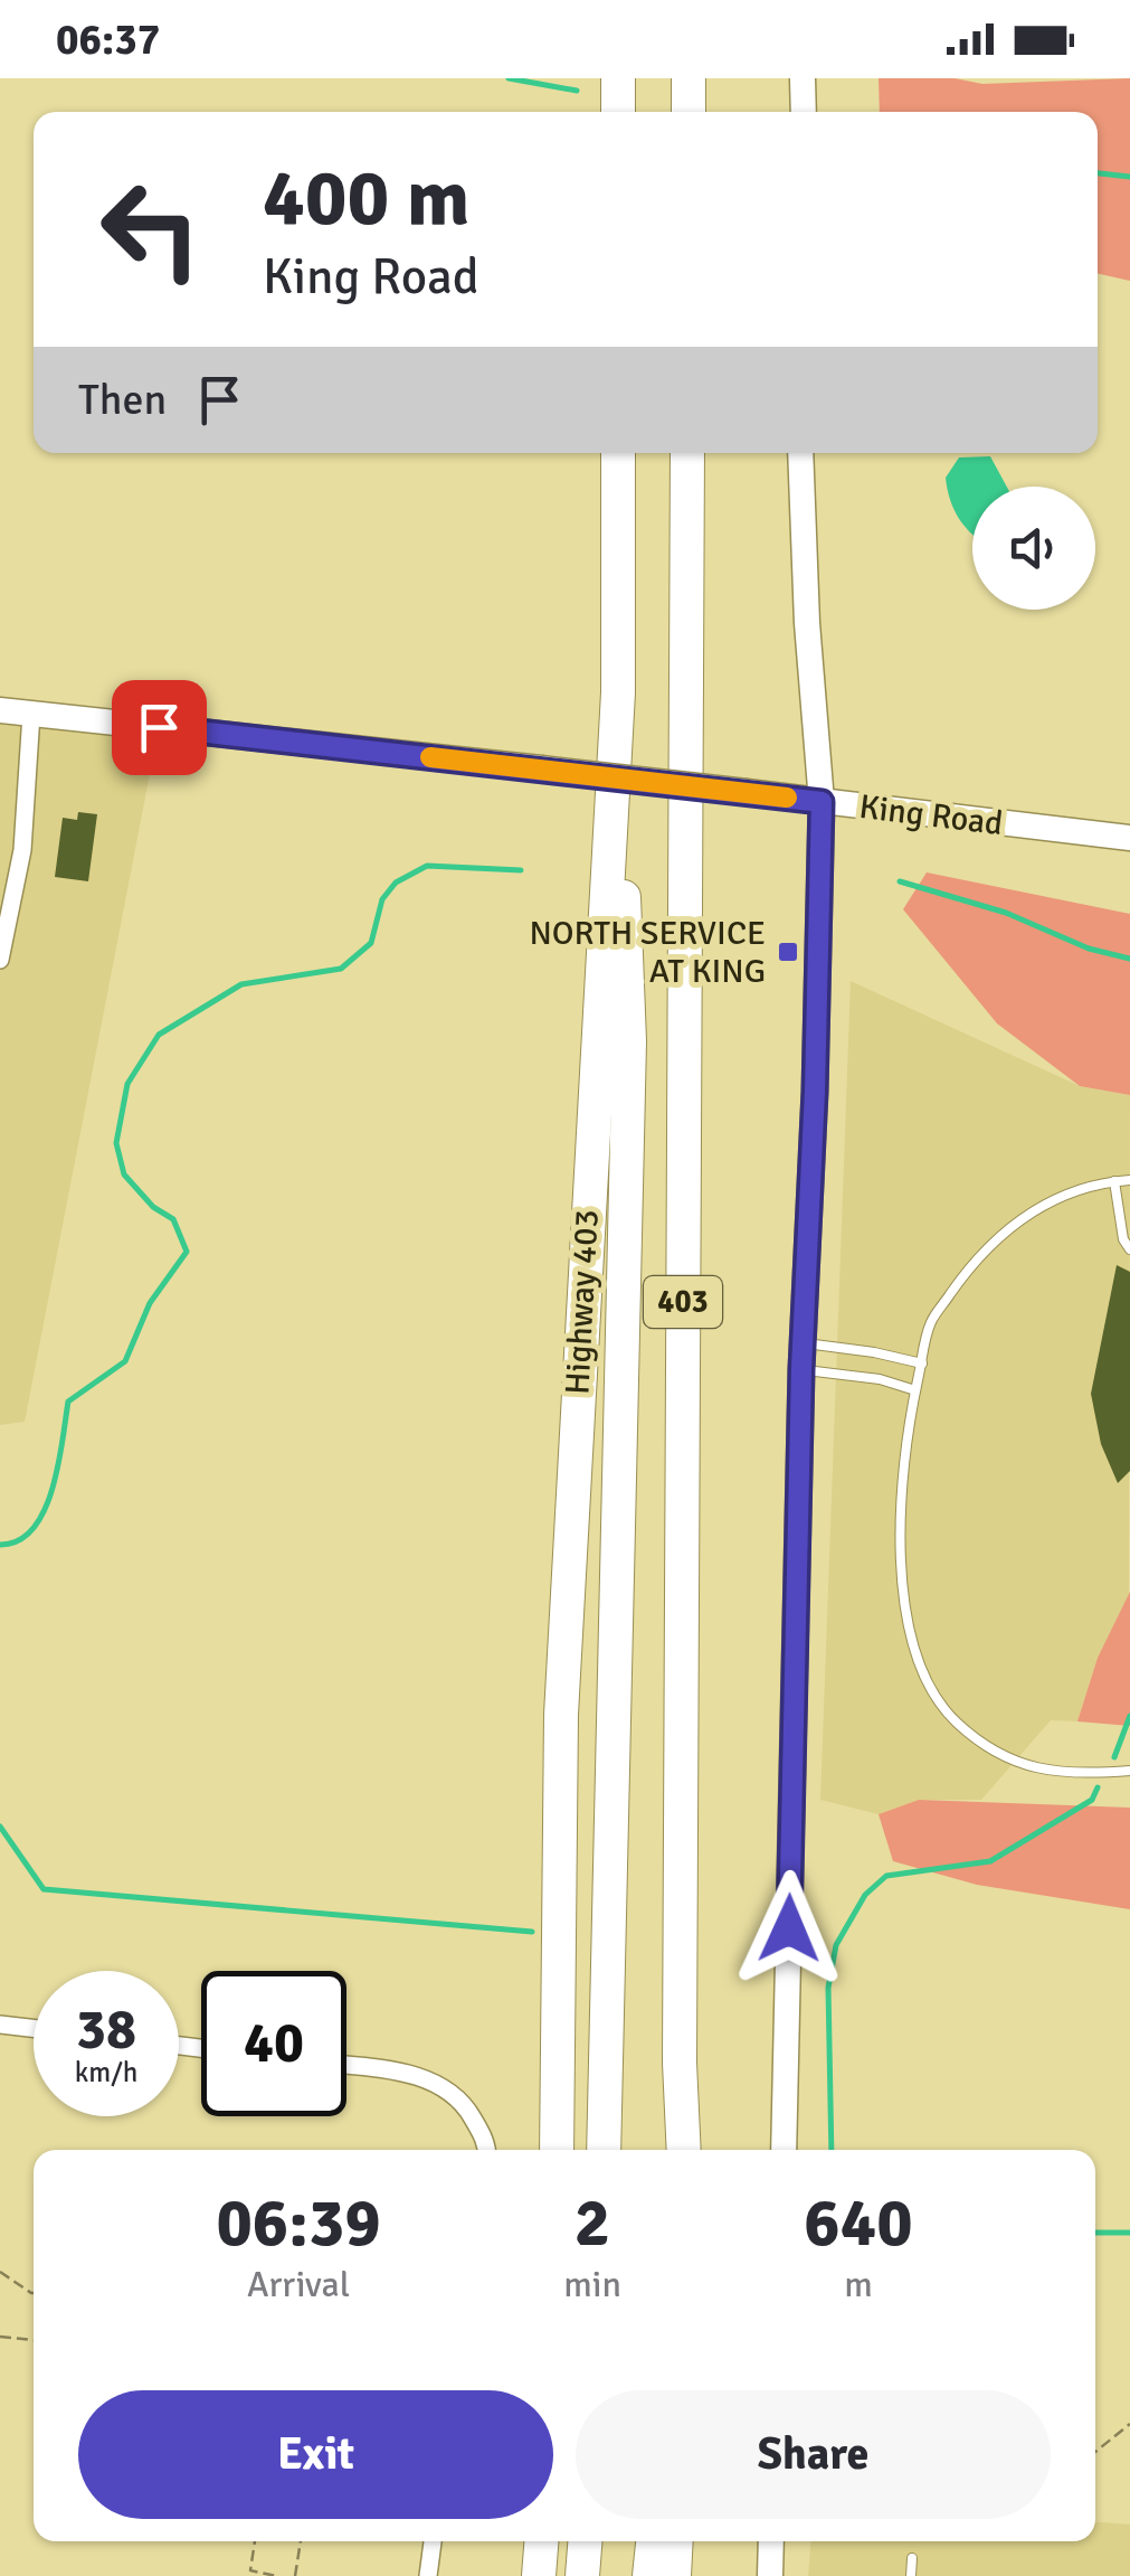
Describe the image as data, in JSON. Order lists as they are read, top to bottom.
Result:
{
  "streets": {
    "highway": ["Highway 403", "403"],
    "street": ["King Road"]
  },
  "places": {
    "transit": ["NORTH SERVICE AT KING"]
  },
  "page": {
    "status": "06:37",
    "turn": ["400 m", "King Road"],
    "then": "Then",
    "speed": "38 km/h",
    "limit": "40",
    "eta": [
      "06:39",
      "Arrival",
      "2",
      "min",
      "640",
      "m"
    ],
    "buttons": ["Exit", "Share"]
  }
}
